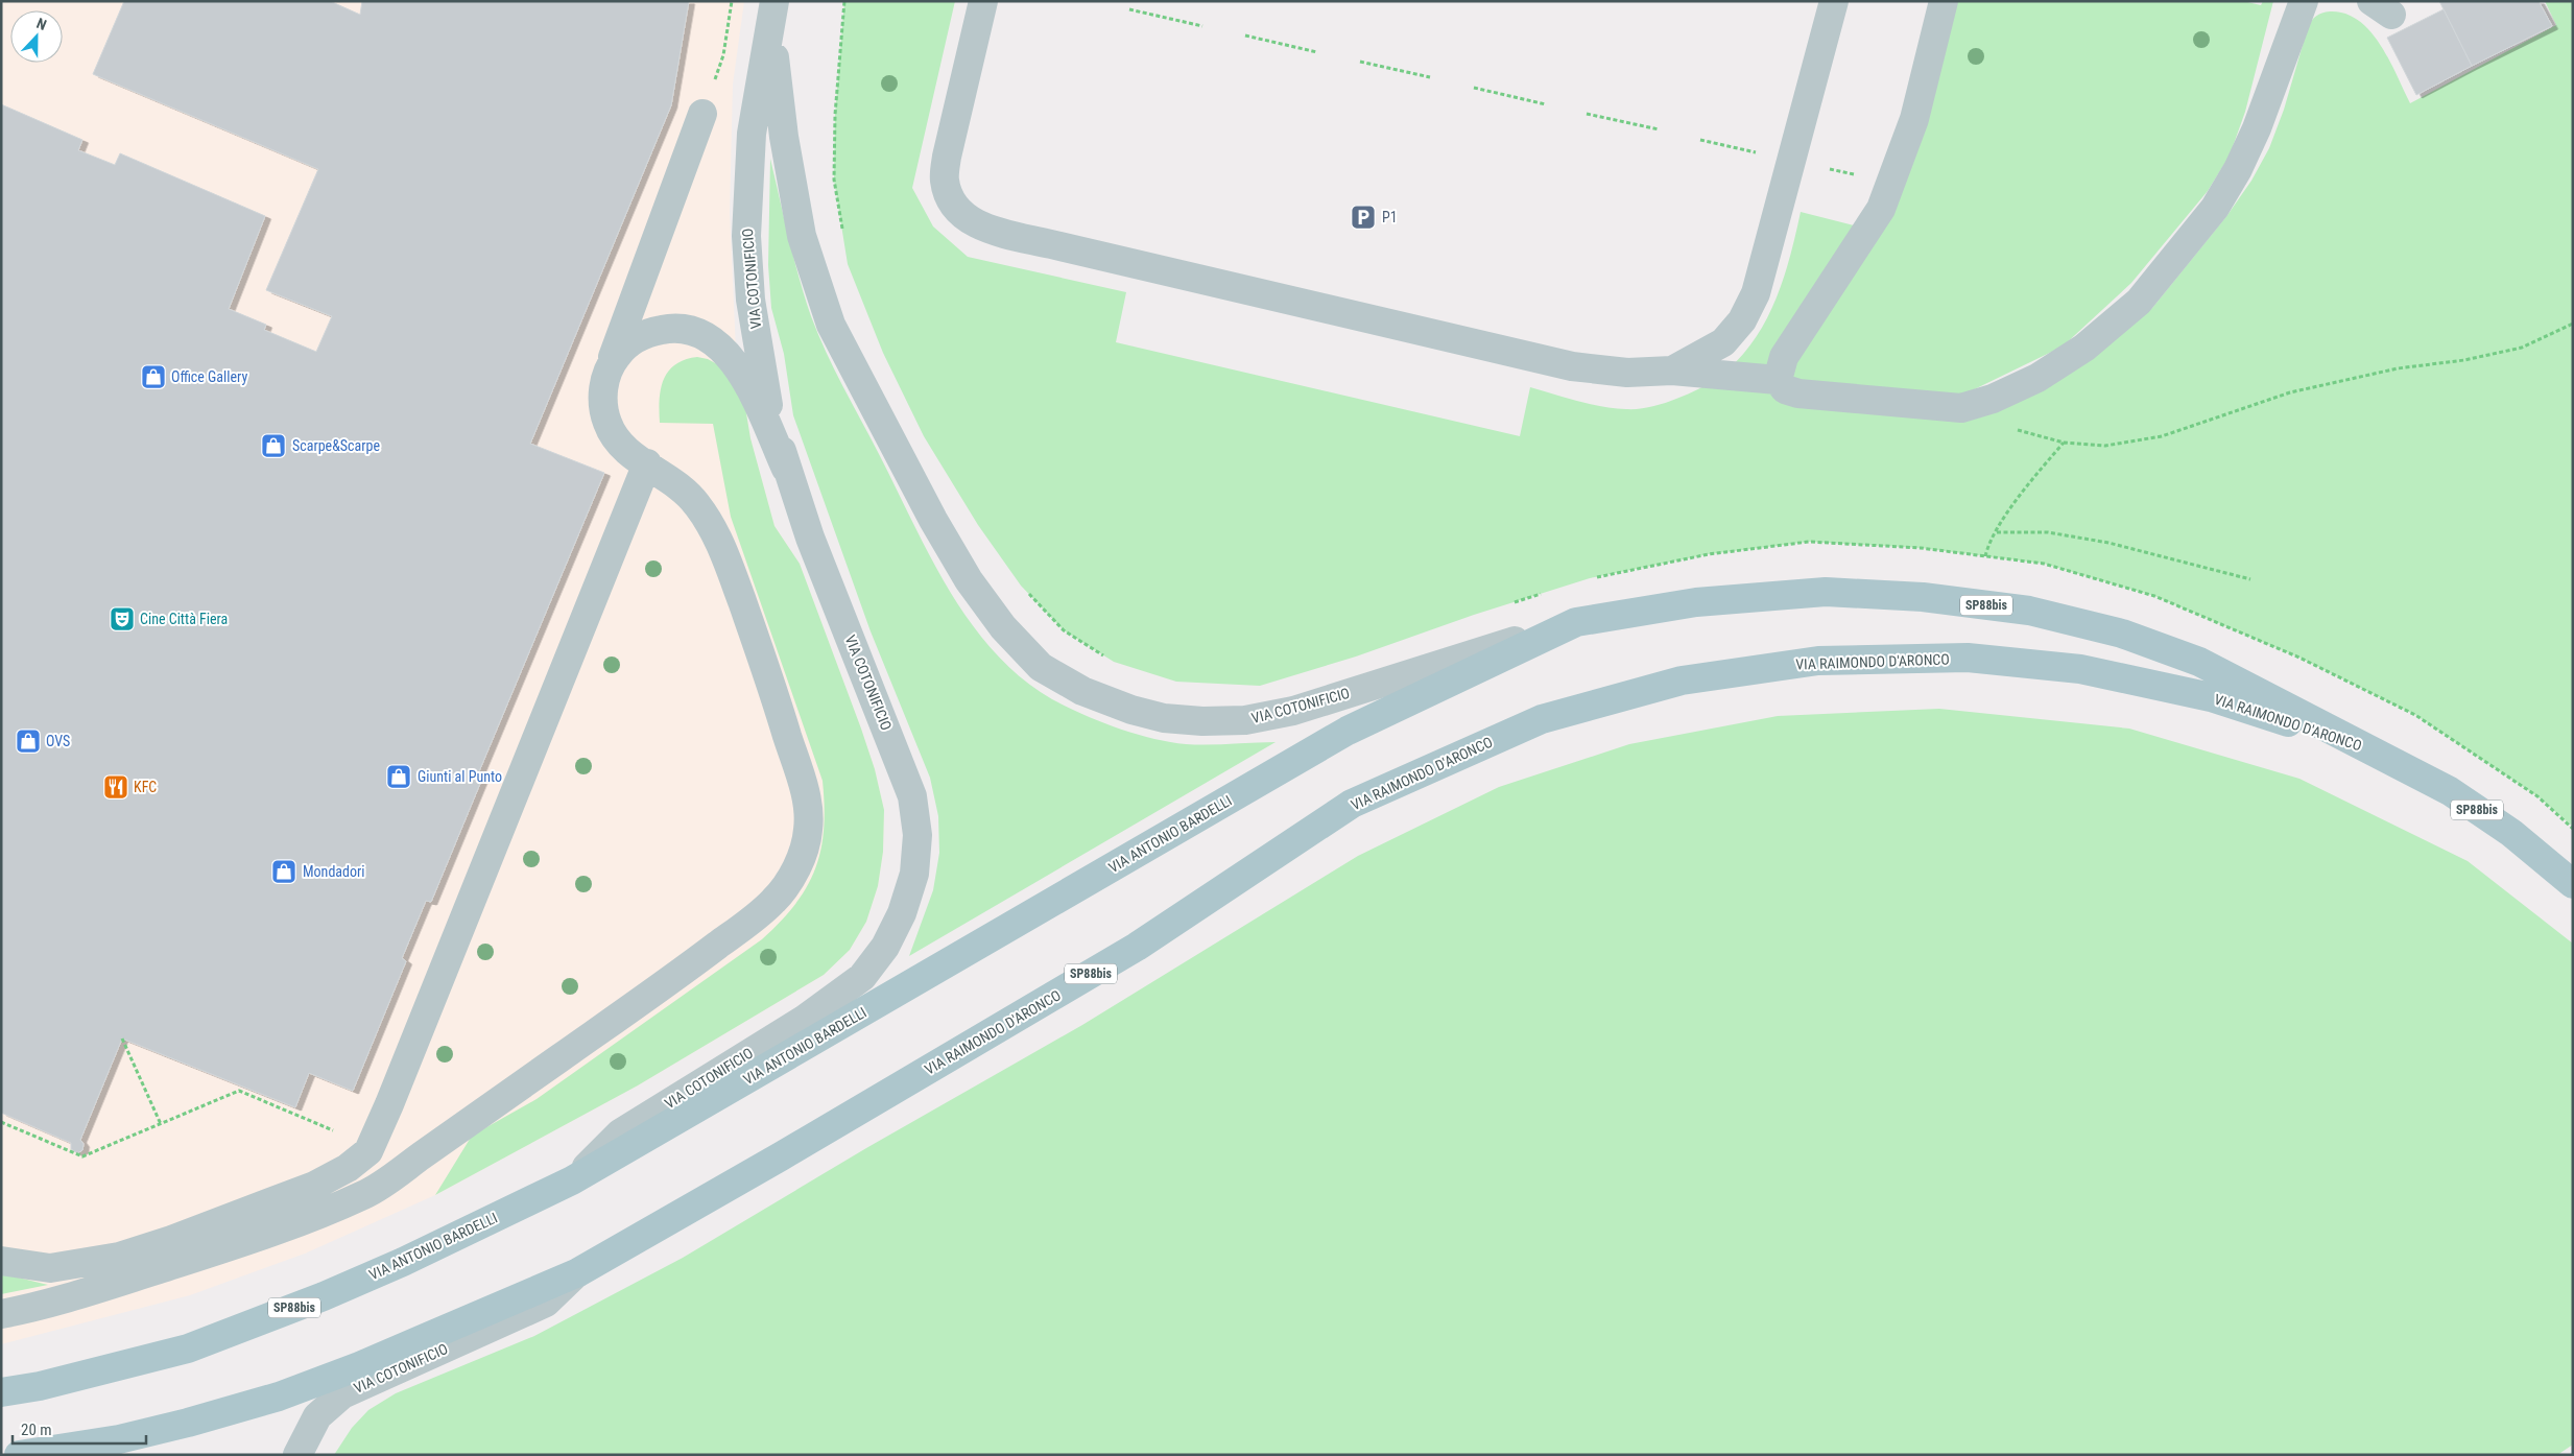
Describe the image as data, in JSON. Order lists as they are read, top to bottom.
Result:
{
  "streets": {
    "main road": ["SP88bis", "VIA RAIMONDO D'ARONCO", "VIA ANTONIO BARDELLI"],
    "street": ["VIA COTONIFICIO"]
  },
  "crossings": [
    ["VIA COTONIFICIO", "SP88bis"],
    ["VIA COTONIFICIO", "VIA RAIMONDO D'ARONCO"],
    ["VIA COTONIFICIO", "VIA ANTONIO BARDELLI"],
    ["SP88bis", "VIA RAIMONDO D'ARONCO"],
    ["VIA RAIMONDO D'ARONCO", "VIA ANTONIO BARDELLI"]
  ],
  "places": {
    "parking": ["P1"],
    "shop": [
      "Office Gallery",
      "Scarpe&Scarpe",
      "OVS",
      "Giunti al Punto",
      "Mondadori"
    ],
    "theatre": ["Cine Città Fiera"],
    "restaurant": ["KFC"]
  },
  "scale_bar": "20 m",
  "north": "top"
}
